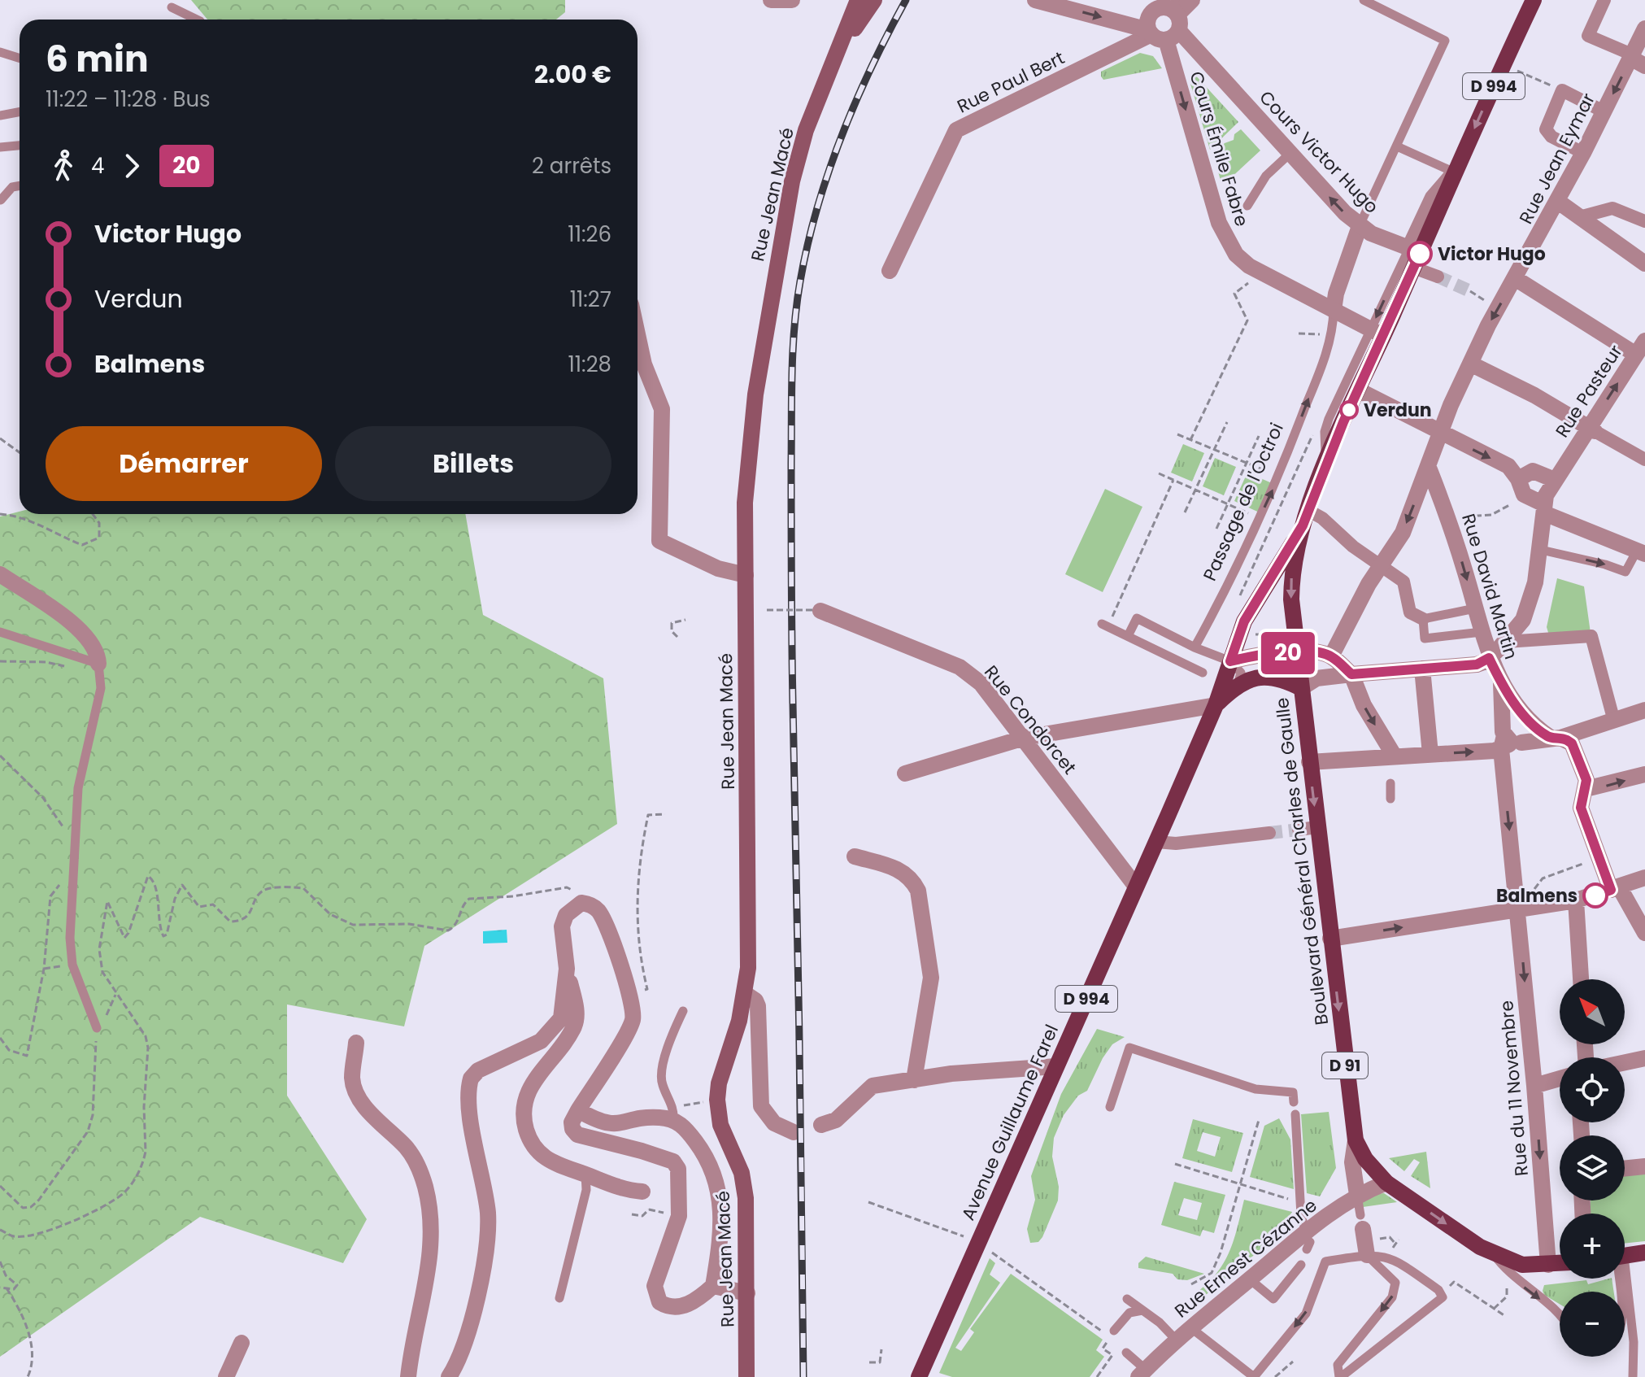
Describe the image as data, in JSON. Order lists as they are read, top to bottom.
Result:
{
  "streets": {
    "main road": [
      "D 994",
      "Rue Jean Macé",
      "Boulevard Général Charles de Gaulle",
      "D 91",
      "Avenue Guillaume Farel"
    ],
    "street": [
      "Rue Paul Bert",
      "Cours Émile Fabre",
      "Cours Victor Hugo",
      "Rue Jean Eymar",
      "Rue Pasteur",
      "Passage de l'Octroi",
      "Rue David Martin",
      "Rue Condorcet",
      "Rue du 11 Novembre",
      "Rue Ernest Cézanne"
    ]
  },
  "crossings": [
    ["Rue Paul Bert", "Cours Émile Fabre"],
    ["Rue Paul Bert", "Cours Victor Hugo"],
    ["D 994", "Cours Émile Fabre"],
    ["D 994", "Boulevard Général Charles de Gaulle"],
    ["D 994", "Avenue Guillaume Farel"],
    ["Cours Émile Fabre", "Cours Victor Hugo"],
    ["Cours Émile Fabre", "Passage de l'Octroi"],
    ["Cours Victor Hugo", "Passage de l'Octroi"],
    ["Rue Jean Eymar", "Rue David Martin"],
    ["Rue Pasteur", "Rue David Martin"],
    ["Rue David Martin", "Rue du 11 Novembre"],
    ["Rue Condorcet", "Avenue Guillaume Farel"],
    ["Boulevard Général Charles de Gaulle", "D 91"],
    ["Boulevard Général Charles de Gaulle", "Rue Ernest Cézanne"],
    ["D 91", "Rue du 11 Novembre"],
    ["D 91", "Rue Ernest Cézanne"]
  ],
  "one_way": [
    "Cours Émile Fabre",
    "Rue Jean Eymar",
    "Passage de l'Octroi",
    "Boulevard Général Charles de Gaulle"
  ],
  "places": ["Victor Hugo", "Verdun", "Balmens"],
  "lines": ["bus line 20"],
  "north": "top left",
  "page": {
    "on_map": "20",
    "heading": ["6 min", "11:22 – 11:28 · Bus", "2.00 €"],
    "legs": ["4", "20", "2 arrêts"],
    "list": [
      {
        "name": "Victor Hugo",
        "value": "11:26"
      },
      {
        "name": "Verdun",
        "value": "11:27"
      },
      {
        "name": "Balmens",
        "value": "11:28"
      }
    ],
    "buttons": ["Démarrer", "Billets"],
    "map_buttons": ["+", "−"]
  }
}
